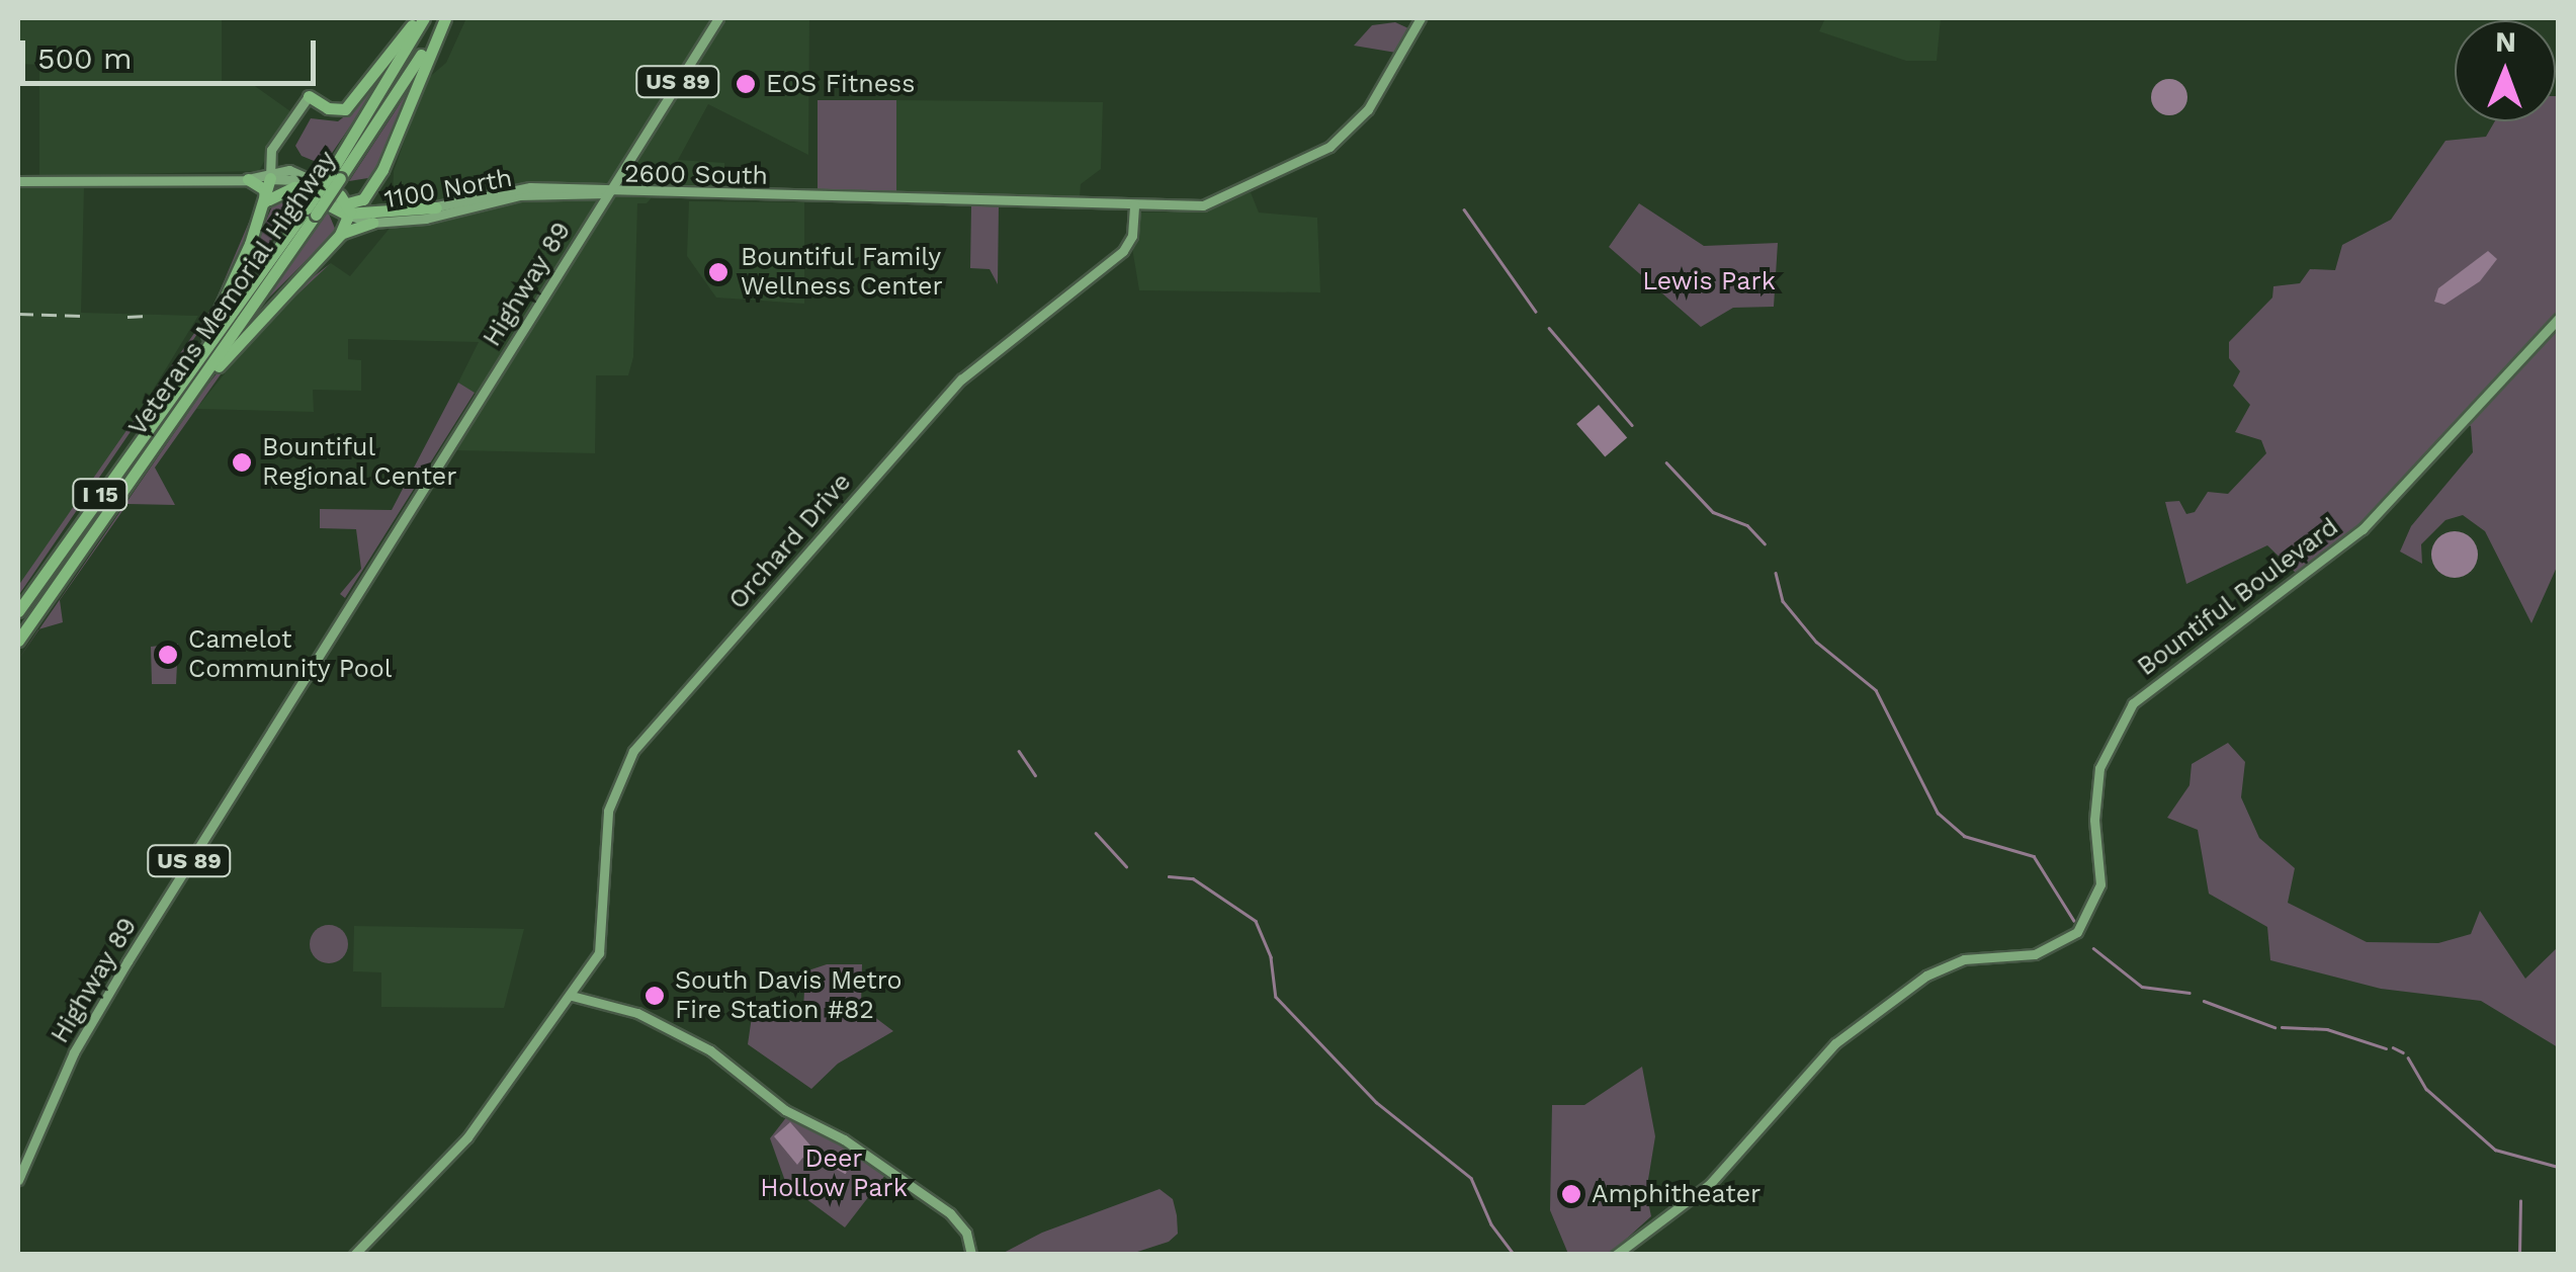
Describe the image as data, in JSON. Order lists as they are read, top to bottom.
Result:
{
  "streets": {
    "highway": ["Veterans Memorial Highway", "I 15"],
    "main road": [
      "US 89",
      "2600 South",
      "1100 North",
      "Highway 89",
      "Orchard Drive",
      "Bountiful Boulevard"
    ]
  },
  "crossings": [
    ["US 89", "2600 South"],
    ["US 89", "1100 North"],
    ["US 89", "Highway 89"],
    ["2600 South", "1100 North"],
    ["2600 South", "Highway 89"],
    ["2600 South", "Orchard Drive"],
    ["1100 North", "Highway 89"]
  ],
  "parks": ["Lewis Park", "Deer Hollow Park"],
  "places": [
    "EOS Fitness",
    "Bountiful Family Wellness Center",
    "Bountiful Regional Center",
    "Camelot Community Pool",
    "South Davis Metro Fire Station #82",
    "Amphitheater"
  ],
  "scale_bar": "500 m",
  "north": "top"
}
